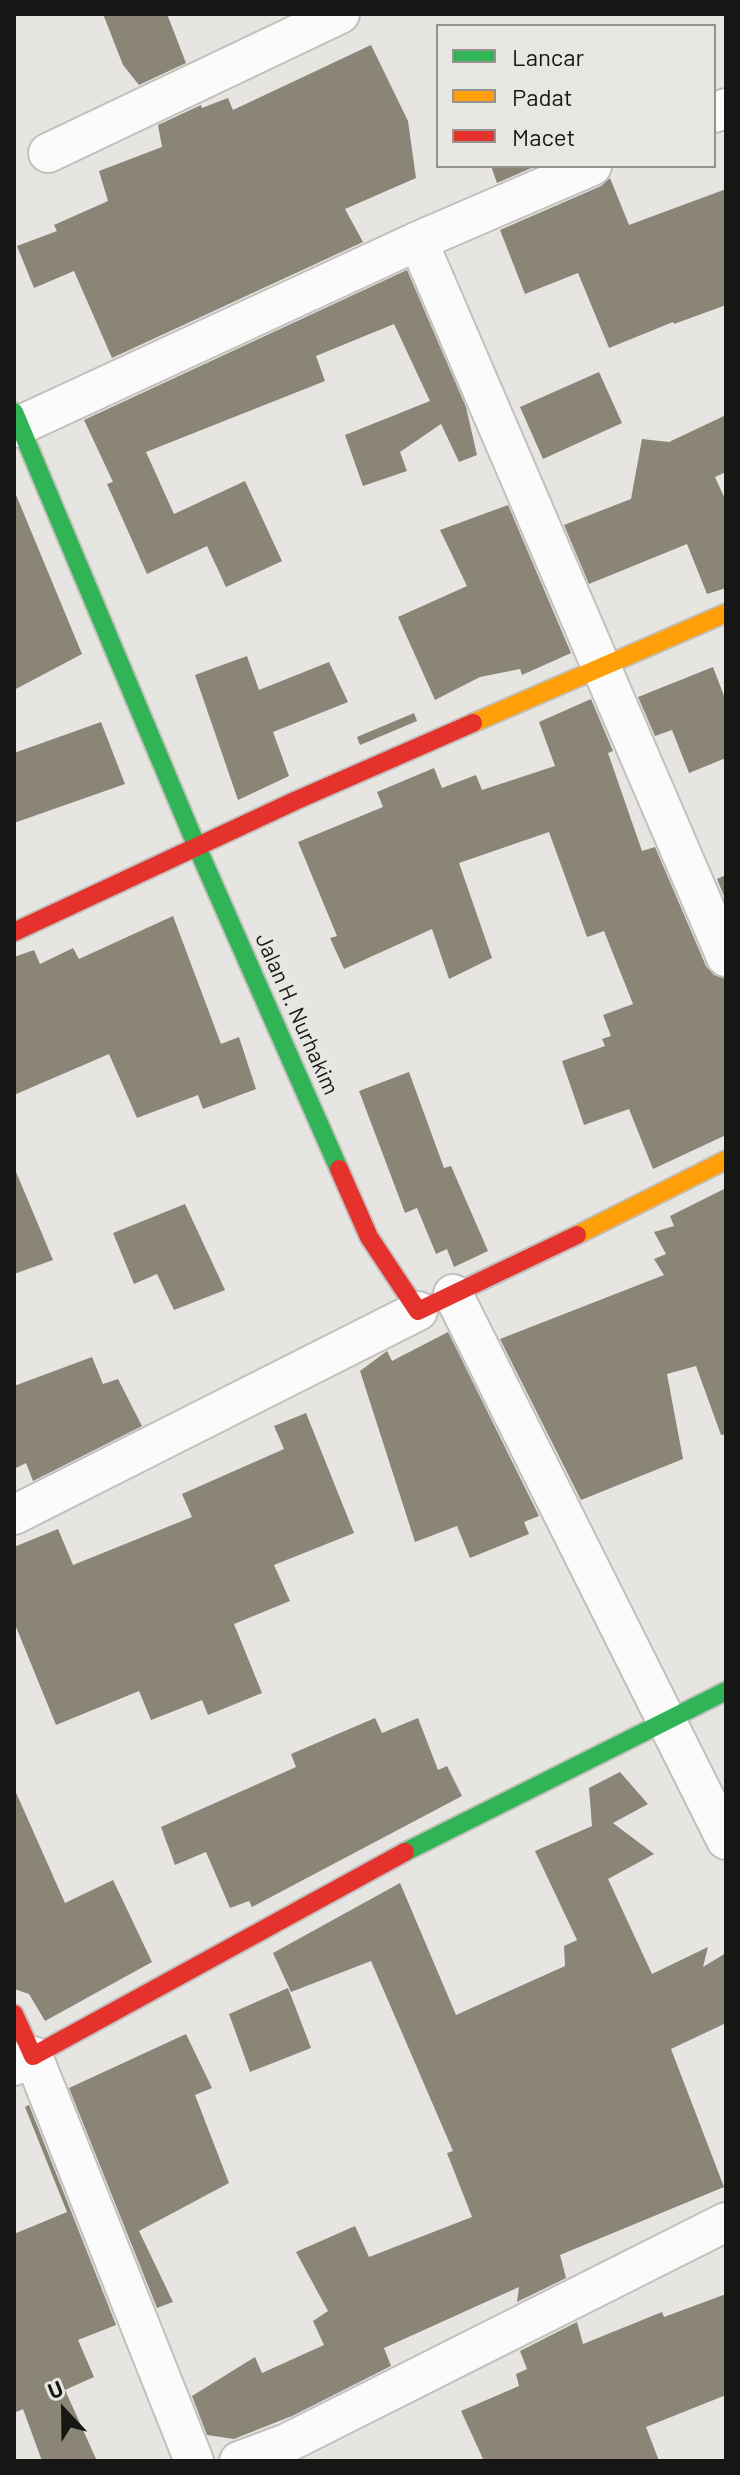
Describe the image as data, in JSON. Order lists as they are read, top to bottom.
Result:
{
  "streets": {
    "street": ["Jalan H. Nurhakim"]
  },
  "legend": ["Lancar", "Padat", "Macet"],
  "north": "top"
}
